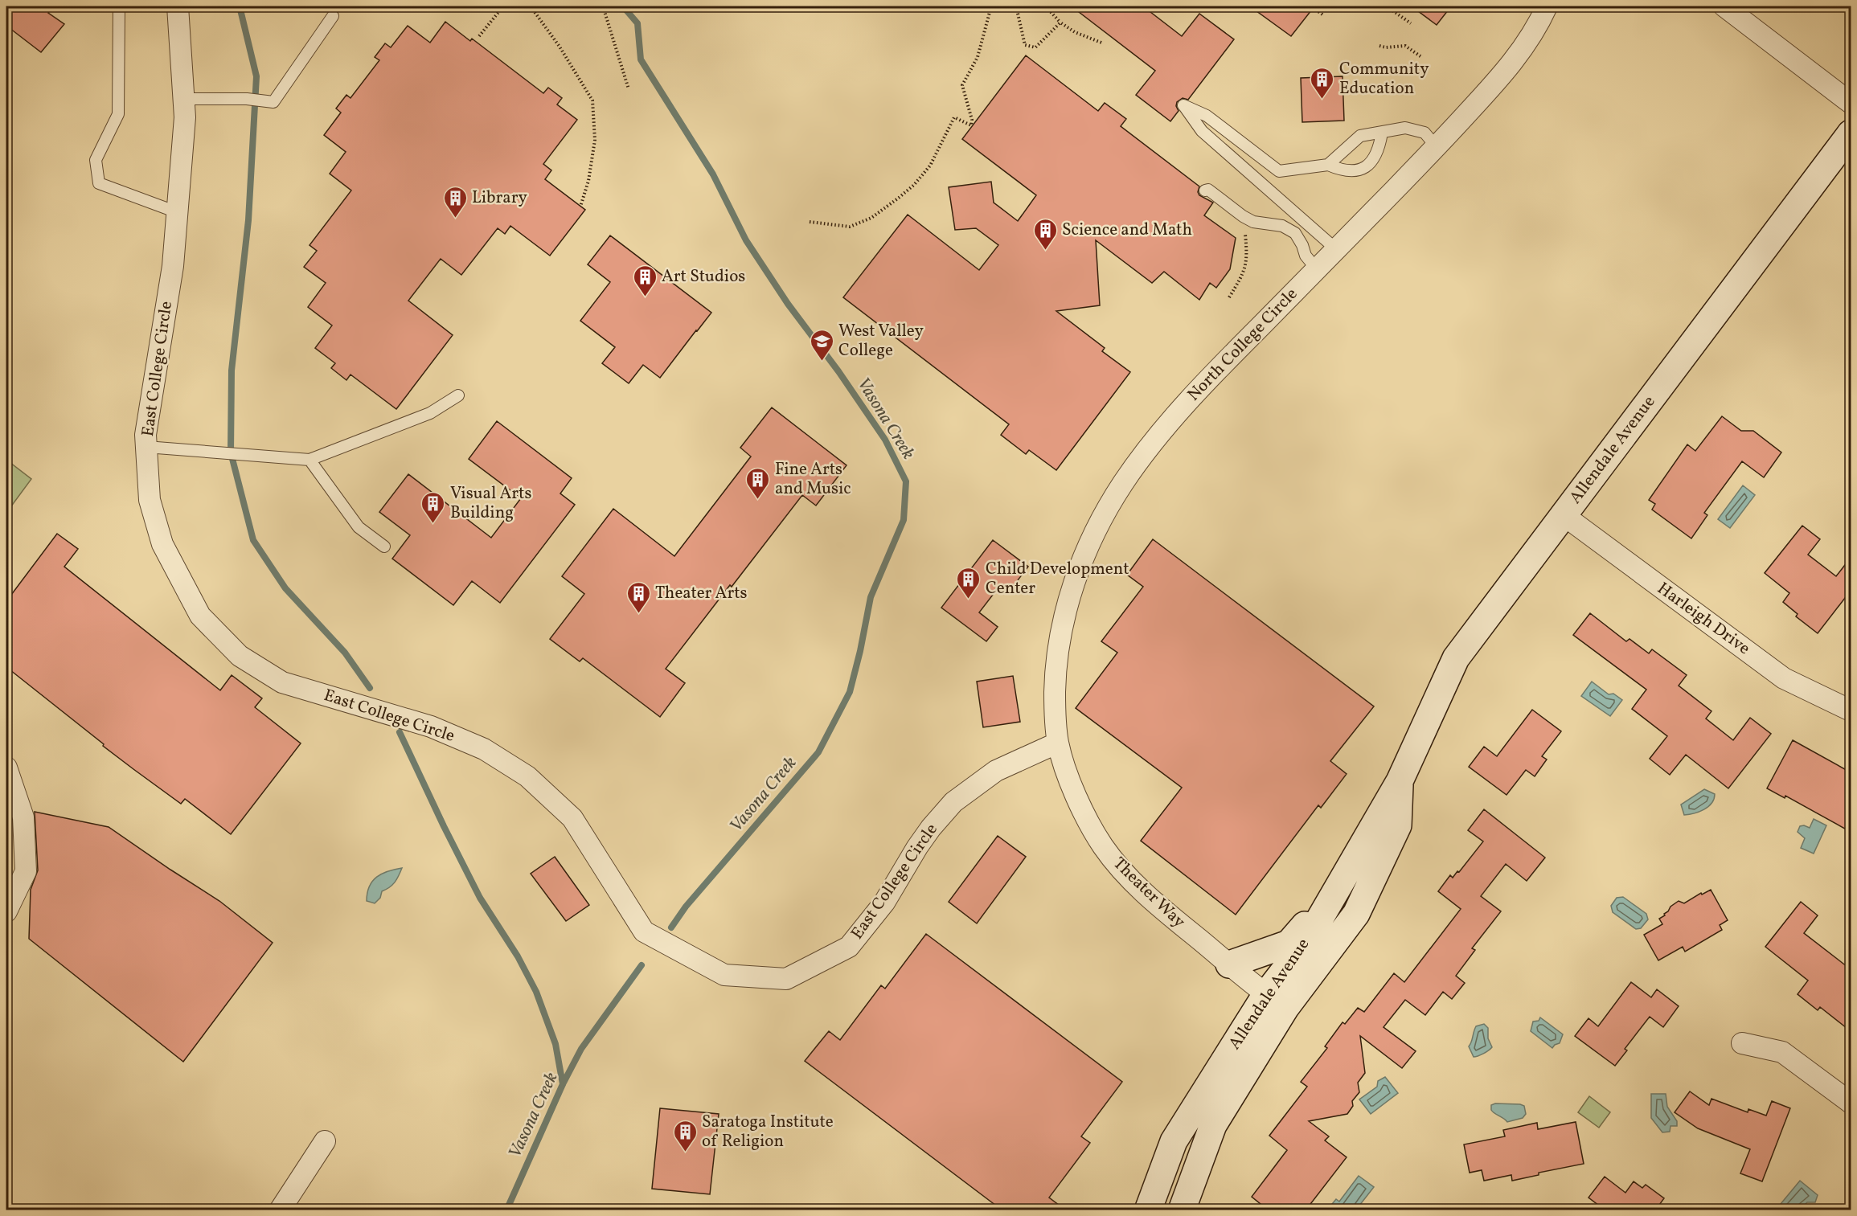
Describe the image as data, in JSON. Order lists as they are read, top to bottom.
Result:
{
  "streets": {
    "street": [
      "North College Circle",
      "East College Circle",
      "Allendale Avenue",
      "Harleigh Drive",
      "Theater Way"
    ]
  },
  "crossings": [
    ["North College Circle", "East College Circle"],
    ["North College Circle", "Theater Way"],
    ["East College Circle", "Theater Way"],
    ["Allendale Avenue", "Harleigh Drive"],
    ["Allendale Avenue", "Theater Way"]
  ],
  "water": ["Vasona Creek"],
  "places": {
    "building": [
      "Community Education",
      "Library",
      "Science and Math",
      "Art Studios",
      "Fine Arts and Music",
      "Visual Arts Building",
      "Child Development Center",
      "Theater Arts",
      "Saratoga Institute of Religion"
    ],
    "school or university": ["West Valley College"]
  }
}
